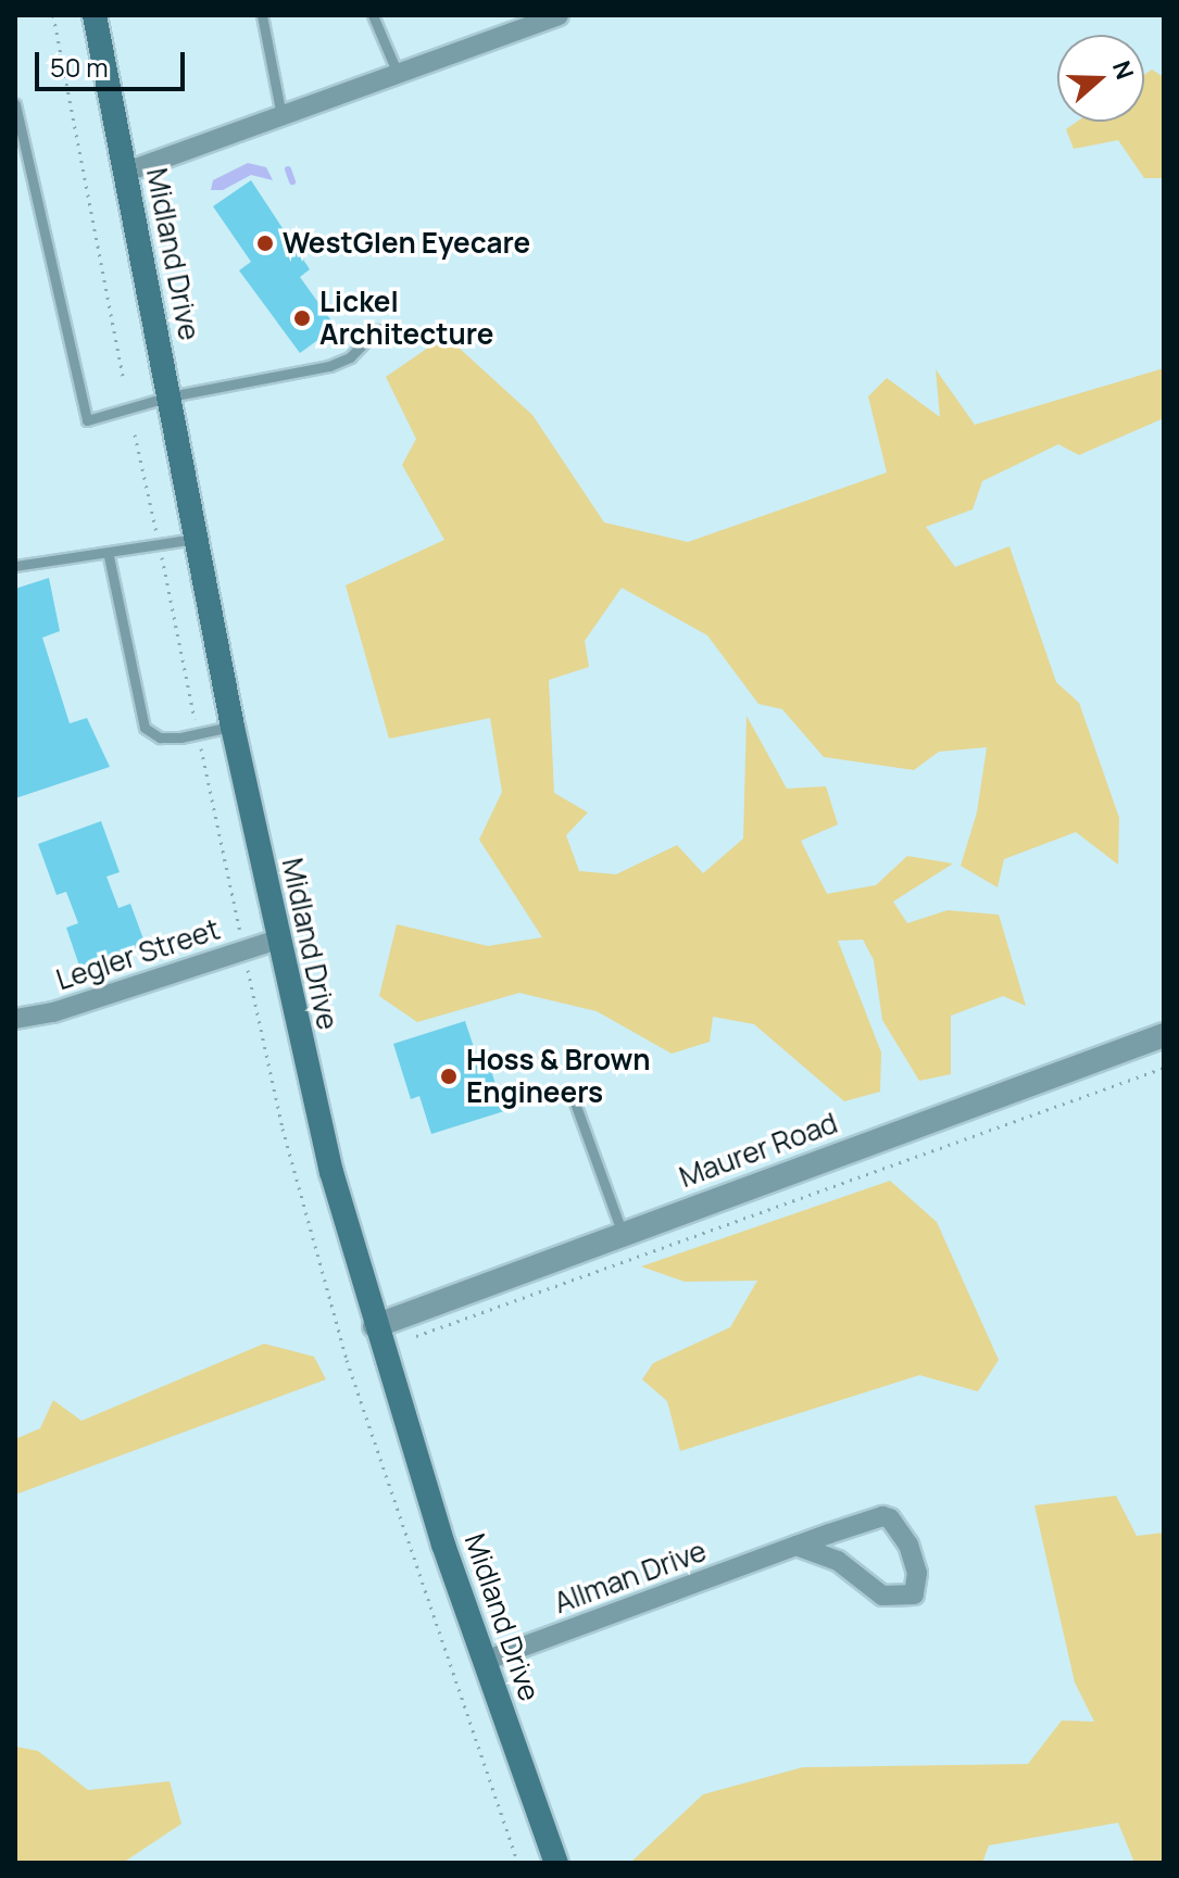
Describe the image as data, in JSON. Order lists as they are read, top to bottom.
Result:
{
  "streets": {
    "main road": ["Midland Drive"],
    "street": ["Legler Street", "Maurer Road", "Allman Drive"]
  },
  "crossings": [
    ["Midland Drive", "Legler Street"],
    ["Midland Drive", "Maurer Road"],
    ["Midland Drive", "Allman Drive"]
  ],
  "places": ["WestGlen Eyecare", "Lickel Architecture", "Hoss & Brown Engineers"],
  "scale_bar": "50 m",
  "north": "right"
}
